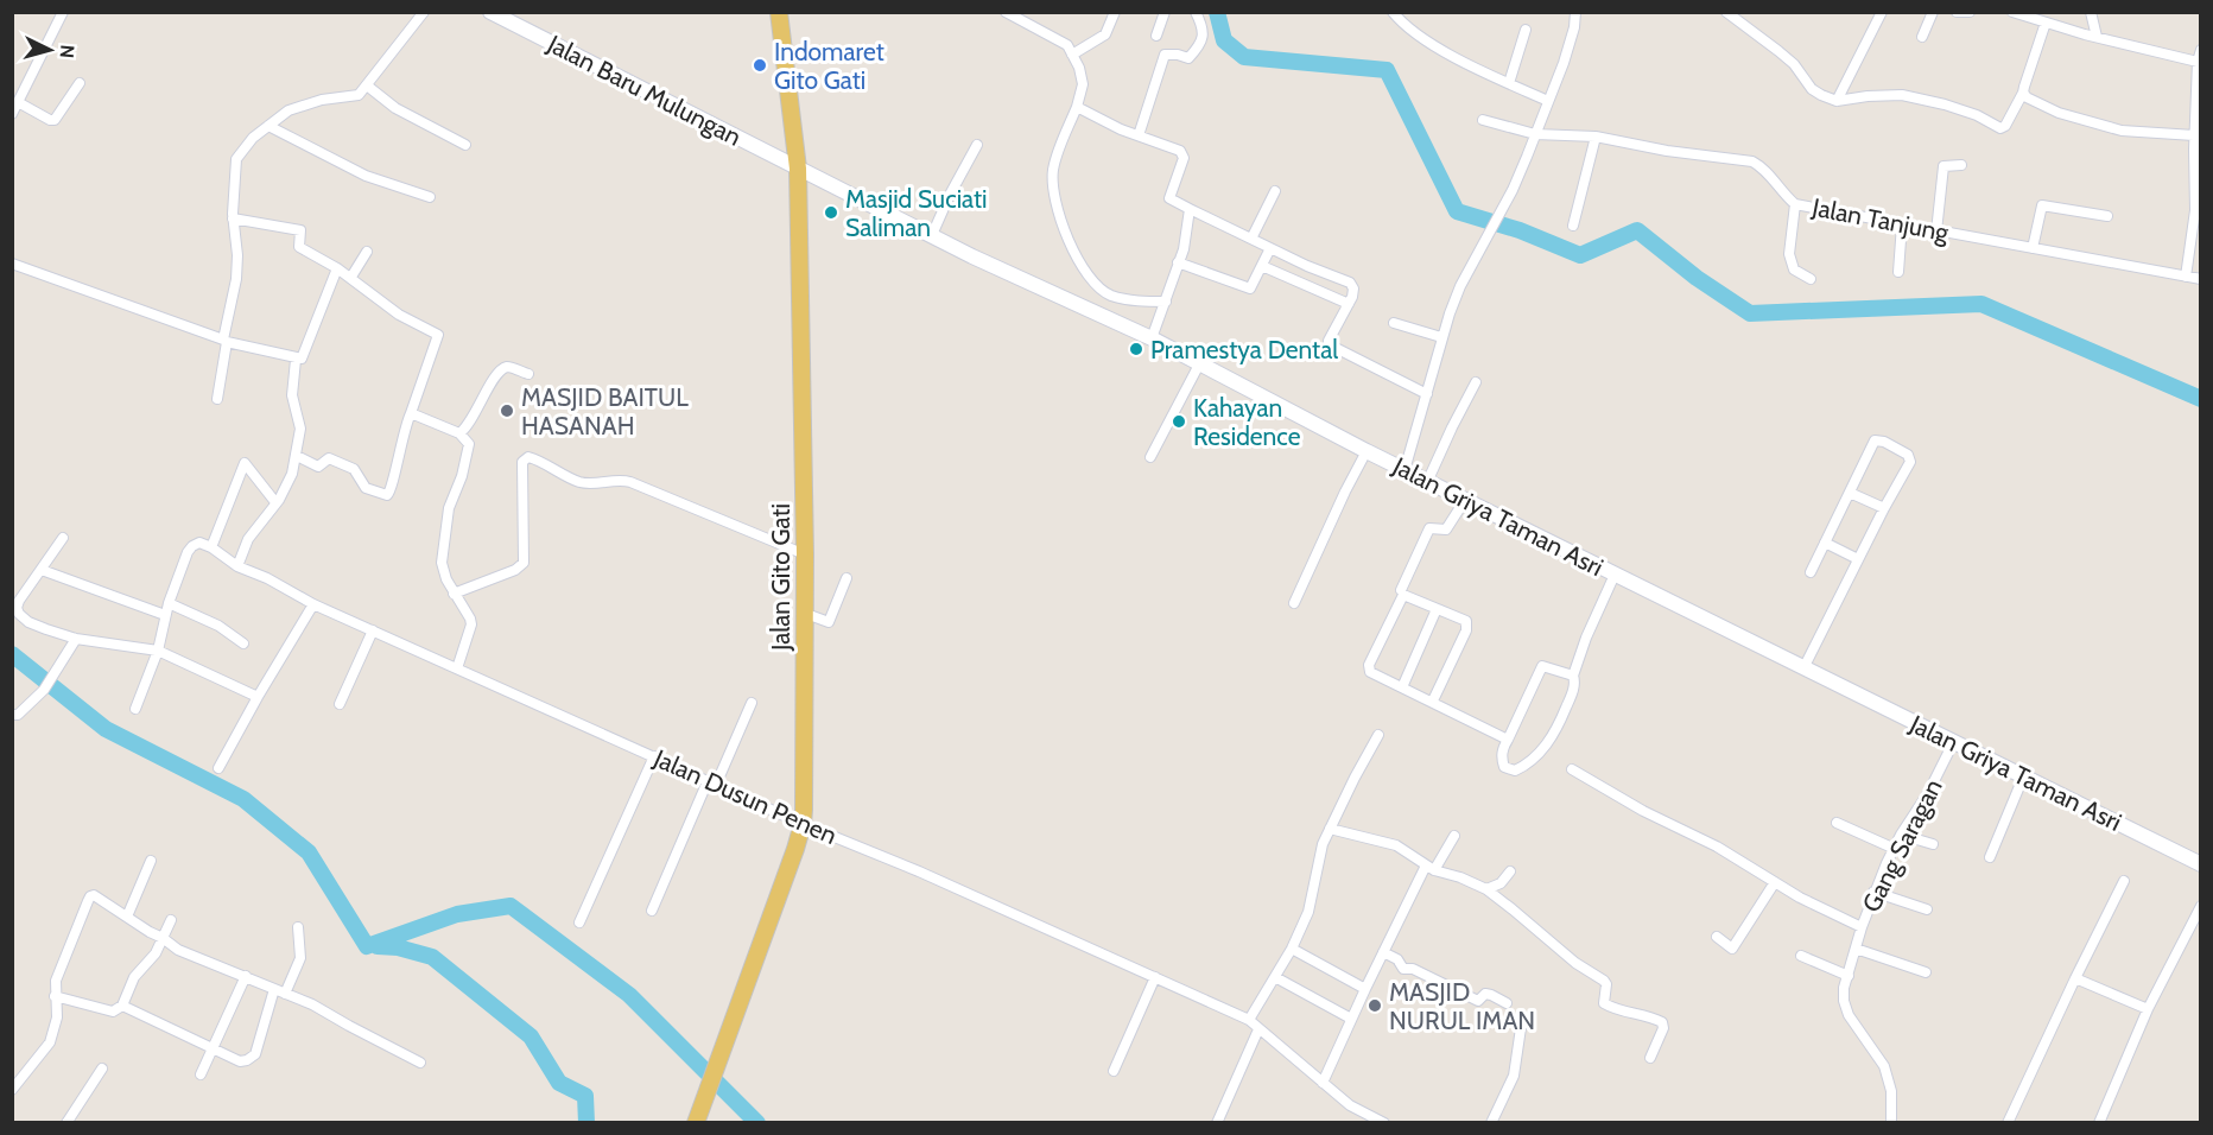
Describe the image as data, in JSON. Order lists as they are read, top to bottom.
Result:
{
  "streets": {
    "main road": ["Jalan Gito Gati"],
    "street": [
      "Jalan Baru Mulungan",
      "Jalan Tanjung",
      "Jalan Griya Taman Asri",
      "Jalan Dusun Penen",
      "Gang Saragan"
    ]
  },
  "crossings": [
    ["Jalan Baru Mulungan", "Jalan Griya Taman Asri"],
    ["Jalan Baru Mulungan", "Jalan Gito Gati"],
    ["Jalan Griya Taman Asri", "Jalan Gito Gati"],
    ["Jalan Griya Taman Asri", "Gang Saragan"],
    ["Jalan Gito Gati", "Jalan Dusun Penen"]
  ],
  "places": [
    "Indomaret Gito Gati",
    "Masjid Suciati Saliman",
    "Pramestya Dental",
    "MASJID BAITUL HASANAH",
    "Kahayan Residence",
    "MASJID NURUL IMAN"
  ],
  "north": "right"
}
